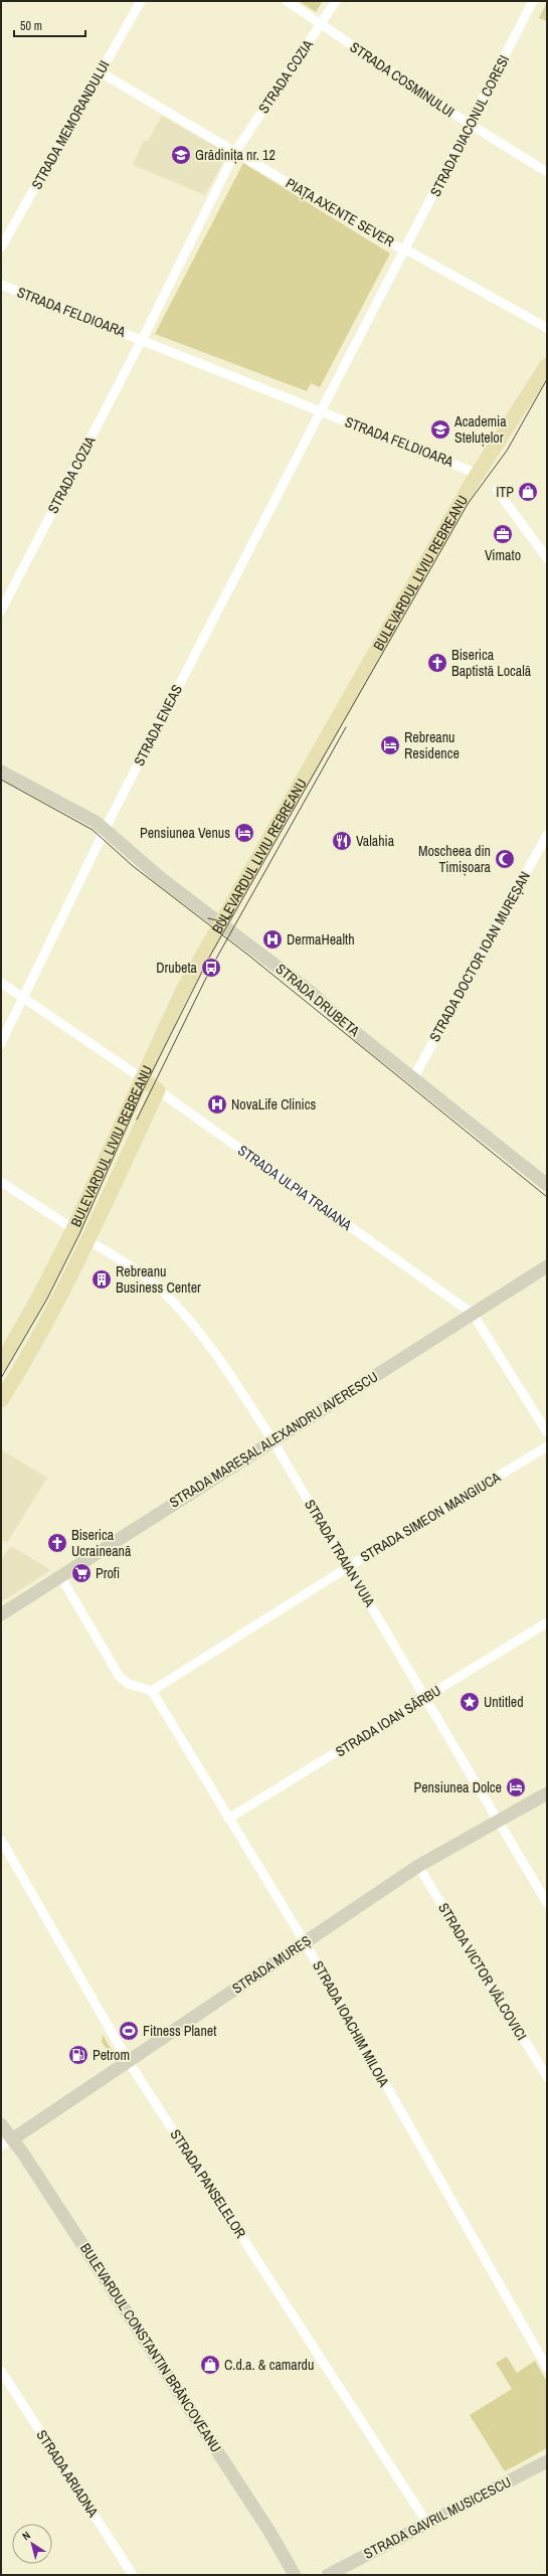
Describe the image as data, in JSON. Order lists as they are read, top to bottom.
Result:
{
  "streets": {
    "main road": ["BULEVARDUL LIVIU REBREANU", "STRADA ULPIA TRAIANA"],
    "street": [
      "STRADA COZIA",
      "STRADA COSMINULUI",
      "STRADA MEMORANDULUI",
      "STRADA DIACONUL CORESI",
      "PIAȚA AXENTE SEVER",
      "STRADA FELDIOARA",
      "STRADA ENEAS",
      "STRADA DOCTOR IOAN MUREȘAN",
      "STRADA DRUBETA",
      "STRADA MAREȘAL ALEXANDRU AVERESCU",
      "STRADA SIMEON MANGIUCA",
      "STRADA TRAIAN VUIA",
      "STRADA IOAN SÂRBU",
      "STRADA MUREȘ",
      "STRADA VICTOR VÂLCOVICI",
      "STRADA IOACHIM MILOIA",
      "STRADA PANSELELOR",
      "BULEVARDUL CONSTANTIN BRÂNCOVEANU",
      "STRADA ARIADNA",
      "STRADA GAVRIL MUSICESCU"
    ]
  },
  "crossings": [
    ["STRADA COZIA", "STRADA COSMINULUI"],
    ["STRADA COZIA", "PIAȚA AXENTE SEVER"],
    ["STRADA COZIA", "STRADA FELDIOARA"],
    ["STRADA COSMINULUI", "STRADA DIACONUL CORESI"],
    ["STRADA MEMORANDULUI", "PIAȚA AXENTE SEVER"],
    ["STRADA DIACONUL CORESI", "PIAȚA AXENTE SEVER"],
    ["PIAȚA AXENTE SEVER", "STRADA FELDIOARA"],
    ["PIAȚA AXENTE SEVER", "STRADA ENEAS"],
    ["STRADA FELDIOARA", "BULEVARDUL LIVIU REBREANU"],
    ["STRADA FELDIOARA", "STRADA ENEAS"],
    ["BULEVARDUL LIVIU REBREANU", "STRADA DRUBETA"],
    ["BULEVARDUL LIVIU REBREANU", "STRADA ULPIA TRAIANA"],
    ["BULEVARDUL LIVIU REBREANU", "STRADA TRAIAN VUIA"],
    ["STRADA ENEAS", "STRADA DRUBETA"],
    ["STRADA ENEAS", "STRADA ULPIA TRAIANA"],
    ["STRADA DOCTOR IOAN MUREȘAN", "STRADA DRUBETA"],
    ["STRADA ULPIA TRAIANA", "STRADA MAREȘAL ALEXANDRU AVERESCU"],
    ["STRADA MAREȘAL ALEXANDRU AVERESCU", "STRADA TRAIAN VUIA"],
    ["STRADA SIMEON MANGIUCA", "STRADA TRAIAN VUIA"],
    ["STRADA SIMEON MANGIUCA", "STRADA IOACHIM MILOIA"],
    ["STRADA TRAIAN VUIA", "STRADA IOAN SÂRBU"],
    ["STRADA TRAIAN VUIA", "STRADA MUREȘ"],
    ["STRADA IOAN SÂRBU", "STRADA IOACHIM MILOIA"],
    ["STRADA MUREȘ", "STRADA VICTOR VÂLCOVICI"],
    ["STRADA MUREȘ", "STRADA IOACHIM MILOIA"],
    ["STRADA MUREȘ", "STRADA PANSELELOR"],
    ["STRADA MUREȘ", "BULEVARDUL CONSTANTIN BRÂNCOVEANU"],
    ["STRADA PANSELELOR", "STRADA GAVRIL MUSICESCU"]
  ],
  "places": {
    "school or university": ["Grădinița nr. 12", "Academia Steluțelor"],
    "shop": ["ITP", "C.d.a. & camardu"],
    "office": ["Vimato"],
    "church": ["Biserica Baptistă Locală", "Biserica Ucraineană"],
    "hotel": ["Rebreanu Residence", "Pensiunea Venus", "Pensiunea Dolce"],
    "restaurant": ["Valahia"],
    "mosque": ["Moscheea din Timișoara"],
    "hospital": ["DermaHealth", "NovaLife Clinics"],
    "bus stop": ["Drubeta"],
    "building": ["Rebreanu Business Center"],
    "supermarket": ["Profi"],
    "place": ["Untitled"],
    "sports": ["Fitness Planet"],
    "fuel station": ["Petrom"]
  },
  "scale_bar": "50 m",
  "north": "top left"
}
